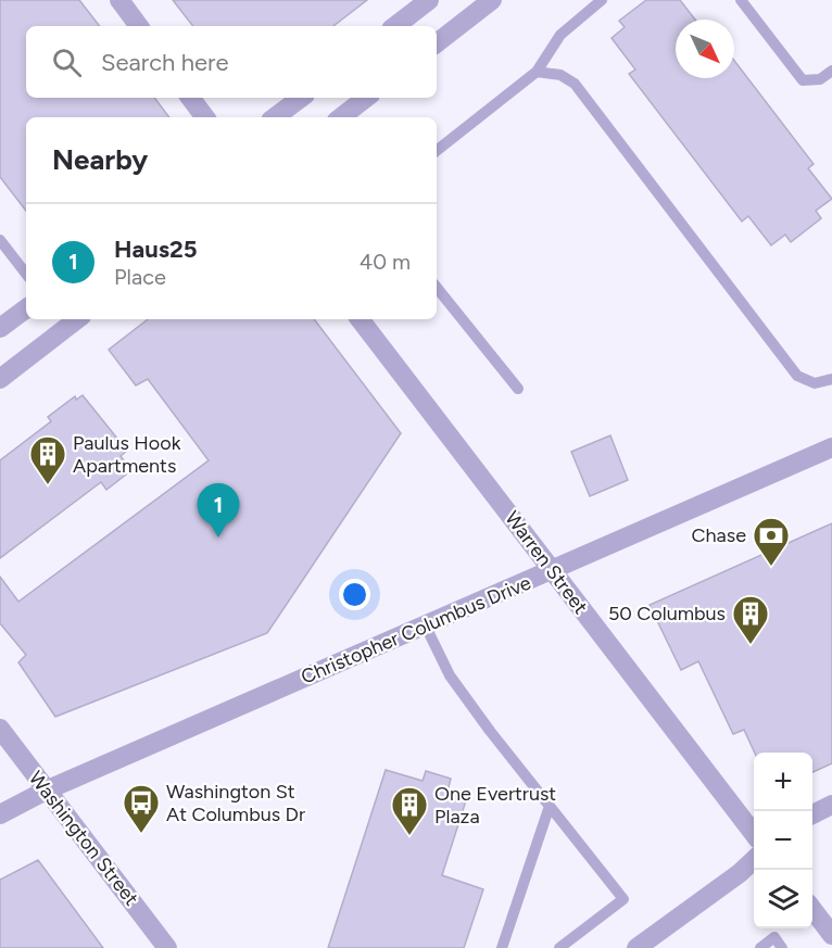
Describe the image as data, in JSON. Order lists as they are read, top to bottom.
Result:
{
  "streets": {
    "street": ["Warren Street", "Christopher Columbus Drive", "Washington Street"]
  },
  "crossings": [
    ["Warren Street", "Christopher Columbus Drive"],
    ["Christopher Columbus Drive", "Washington Street"]
  ],
  "places": {
    "building": ["Paulus Hook Apartments", "50 Columbus", "One Evertrust Plaza"],
    "bank": ["Chase"],
    "bus stop": ["Washington St At Columbus Dr"]
  },
  "north": "bottom right",
  "page": {
    "search": "Search here",
    "heading": "Nearby",
    "list": [
      {
        "mark": "1",
        "name": "Haus25",
        "note": "Place",
        "value": "40 m"
      }
    ],
    "pins": "1",
    "map_buttons": ["+", "−"]
  }
}
